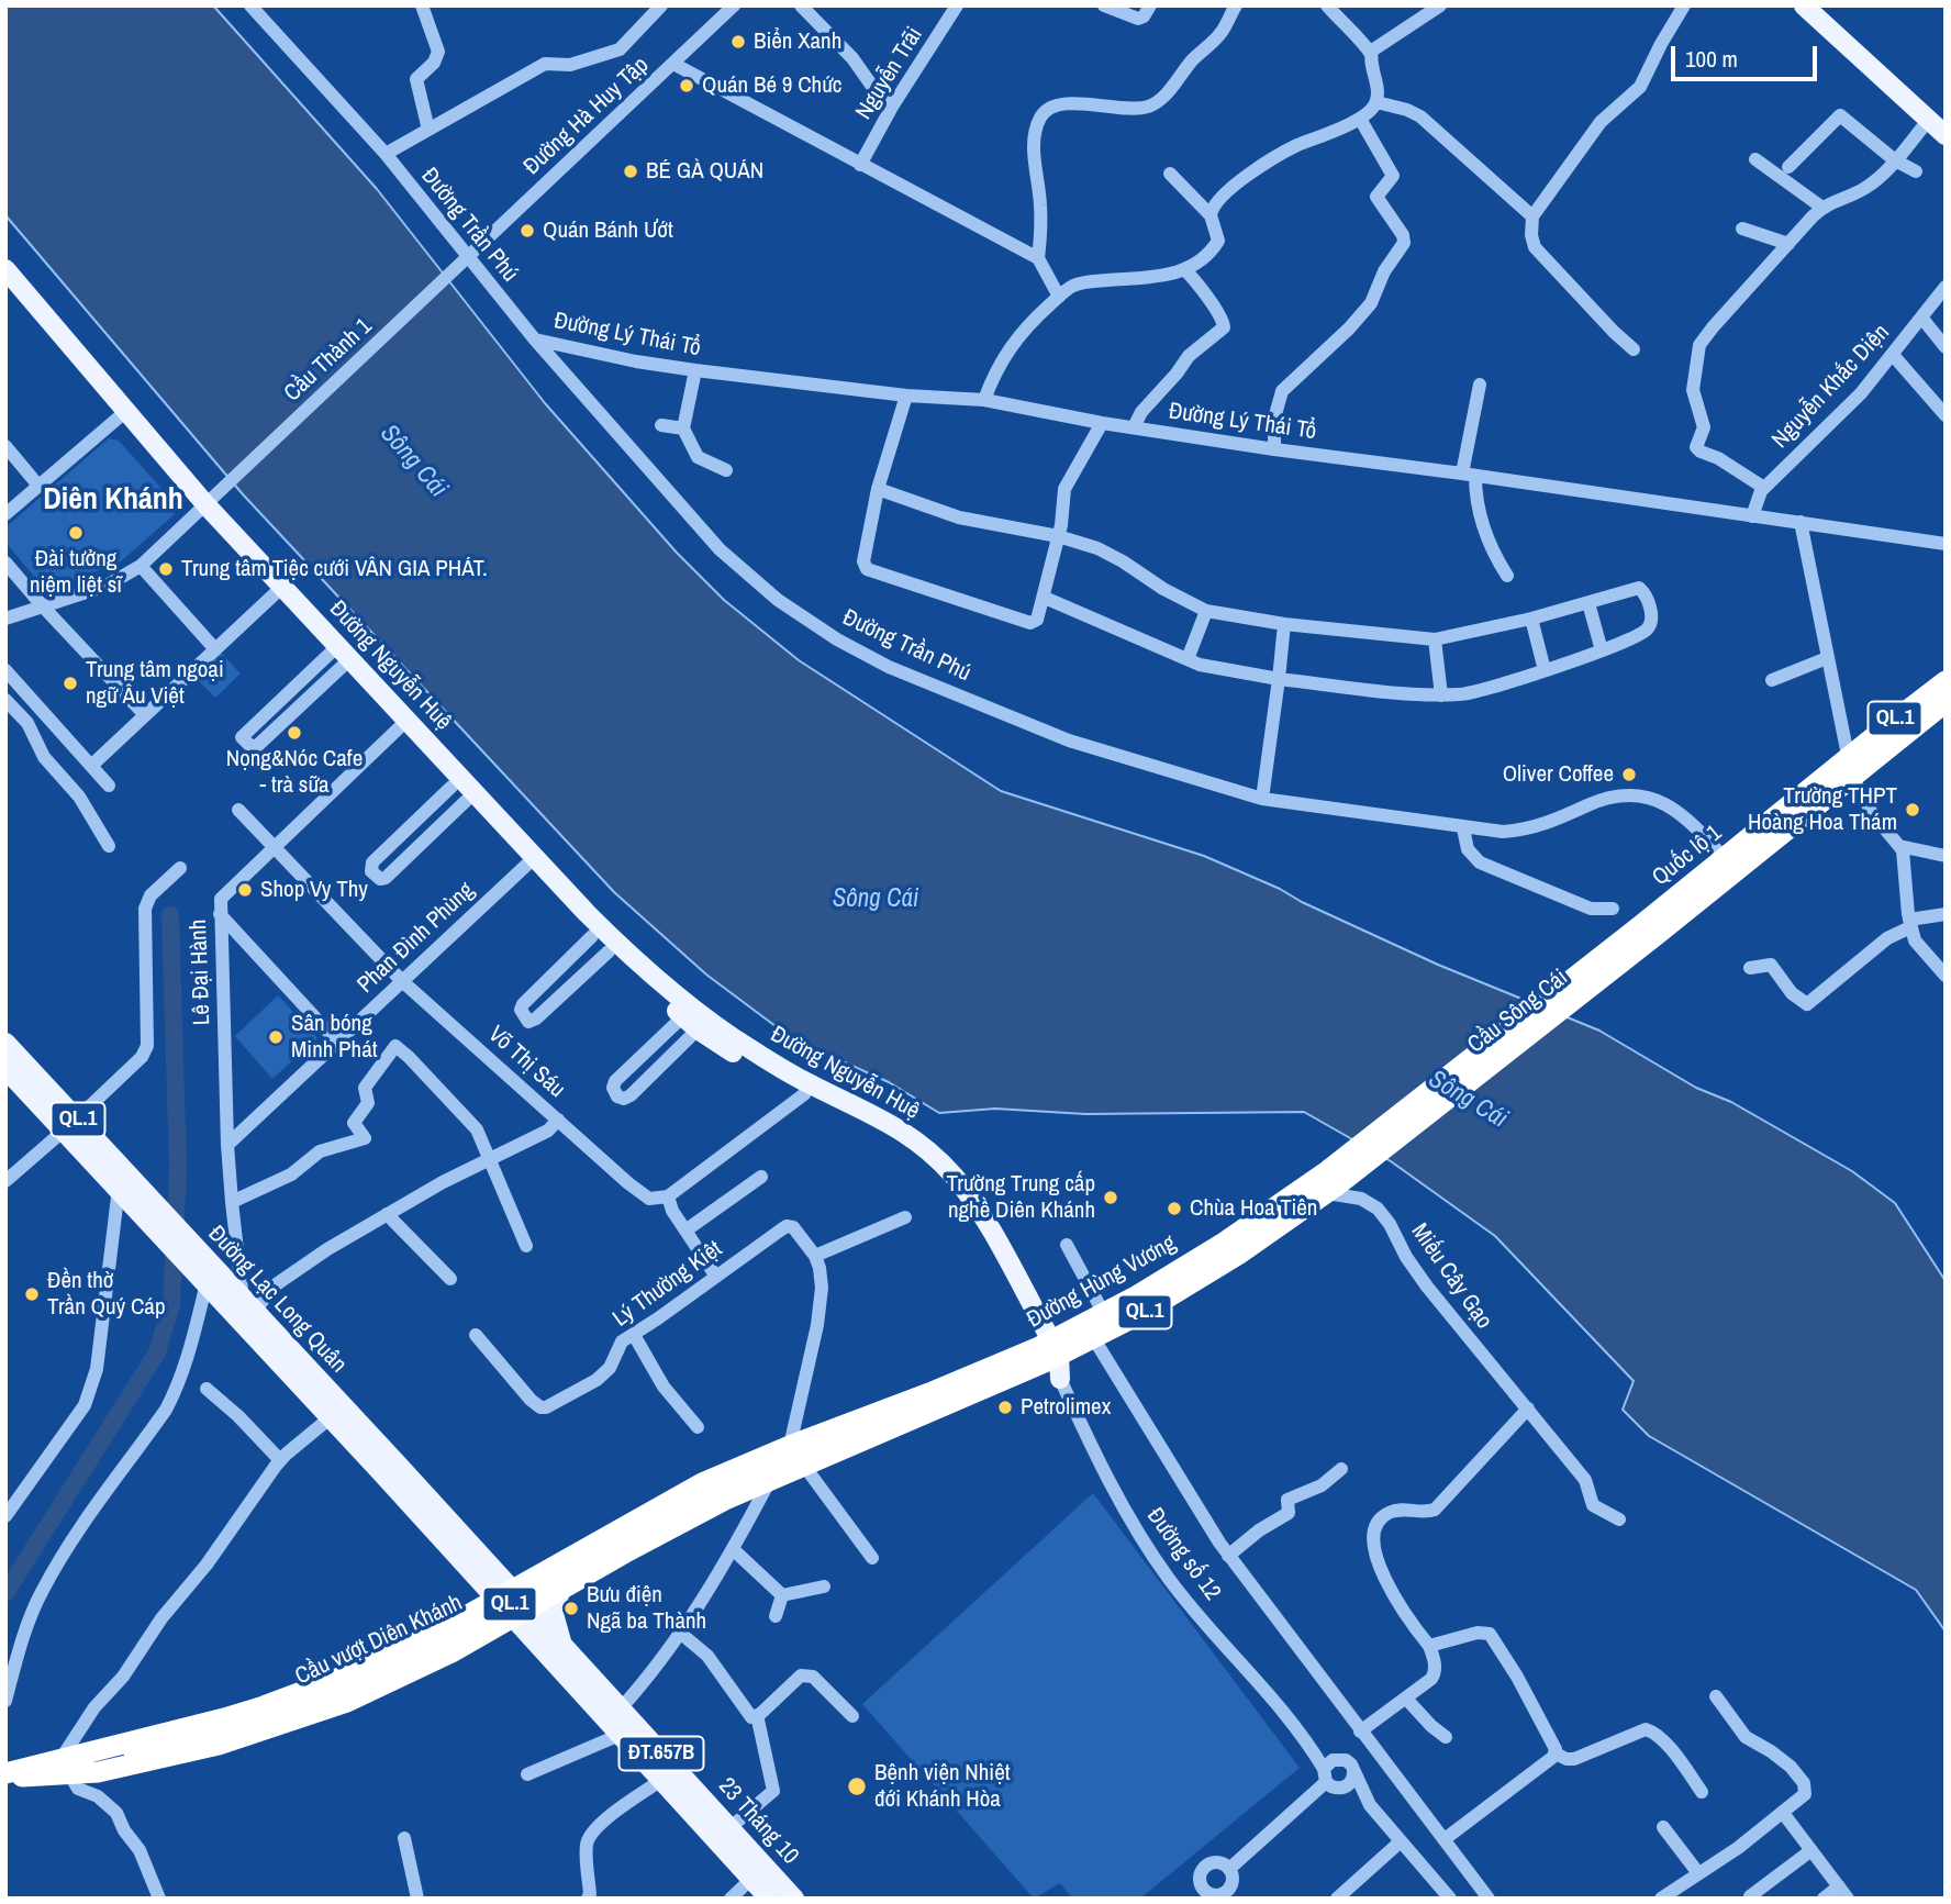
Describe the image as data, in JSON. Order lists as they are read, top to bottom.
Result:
{
  "streets": {
    "highway": [
      "QL.1",
      "Quốc lộ 1",
      "Cầu Sông Cái",
      "Đường Hùng Vương",
      "Cầu vượt Diên Khánh"
    ],
    "main road": [
      "Đường Nguyễn Huệ",
      "Đường Lạc Long Quân",
      "ĐT.657B",
      "23 Tháng 10"
    ],
    "street": [
      "Nguyễn Trãi",
      "Đường Hà Huy Tập",
      "Đường Trần Phú",
      "Đường Lý Thái Tổ",
      "Cầu Thành 1",
      "Nguyễn Khắc Diện",
      "Phan Đình Phùng",
      "Lê Đại Hành",
      "Võ Thị Sáu",
      "Miếu Cây Gạo",
      "Lý Thường Kiệt",
      "Đường số 12"
    ]
  },
  "crossings": [
    ["Đường Hà Huy Tập", "Đường Trần Phú"],
    ["Đường Hà Huy Tập", "Cầu Thành 1"],
    ["Đường Trần Phú", "Đường Lý Thái Tổ"],
    ["Đường Trần Phú", "Cầu Thành 1"],
    ["Đường Trần Phú", "Quốc lộ 1"],
    ["Đường Lý Thái Tổ", "Nguyễn Khắc Diện"],
    ["Cầu Thành 1", "Đường Nguyễn Huệ"],
    ["Đường Nguyễn Huệ", "Phan Đình Phùng"],
    ["Đường Nguyễn Huệ", "Lê Đại Hành"],
    ["Đường Nguyễn Huệ", "Đường Hùng Vương"],
    ["Đường Nguyễn Huệ", "Đường số 12"],
    ["QL.1", "Đường Hùng Vương"],
    ["QL.1", "Đường Lạc Long Quân"],
    ["QL.1", "Cầu vượt Diên Khánh"],
    ["QL.1", "ĐT.657B"],
    ["QL.1", "23 Tháng 10"],
    ["Quốc lộ 1", "Cầu Sông Cái"],
    ["Phan Đình Phùng", "Lê Đại Hành"],
    ["Phan Đình Phùng", "Võ Thị Sáu"],
    ["Lê Đại Hành", "Võ Thị Sáu"],
    ["Lê Đại Hành", "Đường Lạc Long Quân"],
    ["Cầu Sông Cái", "Miếu Cây Gạo"],
    ["Cầu Sông Cái", "Đường Hùng Vương"],
    ["Miếu Cây Gạo", "Đường Hùng Vương"],
    ["Đường Hùng Vương", "Đường số 12"],
    ["Đường Hùng Vương", "Cầu vượt Diên Khánh"],
    ["Đường Lạc Long Quân", "23 Tháng 10"],
    ["ĐT.657B", "23 Tháng 10"]
  ],
  "districts": ["Diên Khánh"],
  "water": ["Sông Cái"],
  "places": [
    "Biển Xanh",
    "Quán Bé 9 Chức",
    "BÉ GÀ QUÁN",
    "Quán Bánh Ướt",
    "Đài tưởng niệm liệt sĩ",
    "Trung tâm Tiệc cưới VÂN GIA PHÁT.",
    "Trung tâm ngoại ngữ Âu Việt",
    "Nọng&Nóc Cafe - trà sữa",
    "Oliver Coffee",
    "Trường THPT Hoàng Hoa Thám",
    "Shop Vy Thy",
    "Sân bóng Minh Phát",
    "Trường Trung cấp nghề Diên Khánh",
    "Chùa Hoa Tiên",
    "Đền thờ Trần Quý Cáp",
    "Petrolimex",
    "Bưu điện Ngã ba Thành",
    "Bệnh viện Nhiệt đới Khánh Hòa"
  ],
  "scale_bar": "100 m"
}
